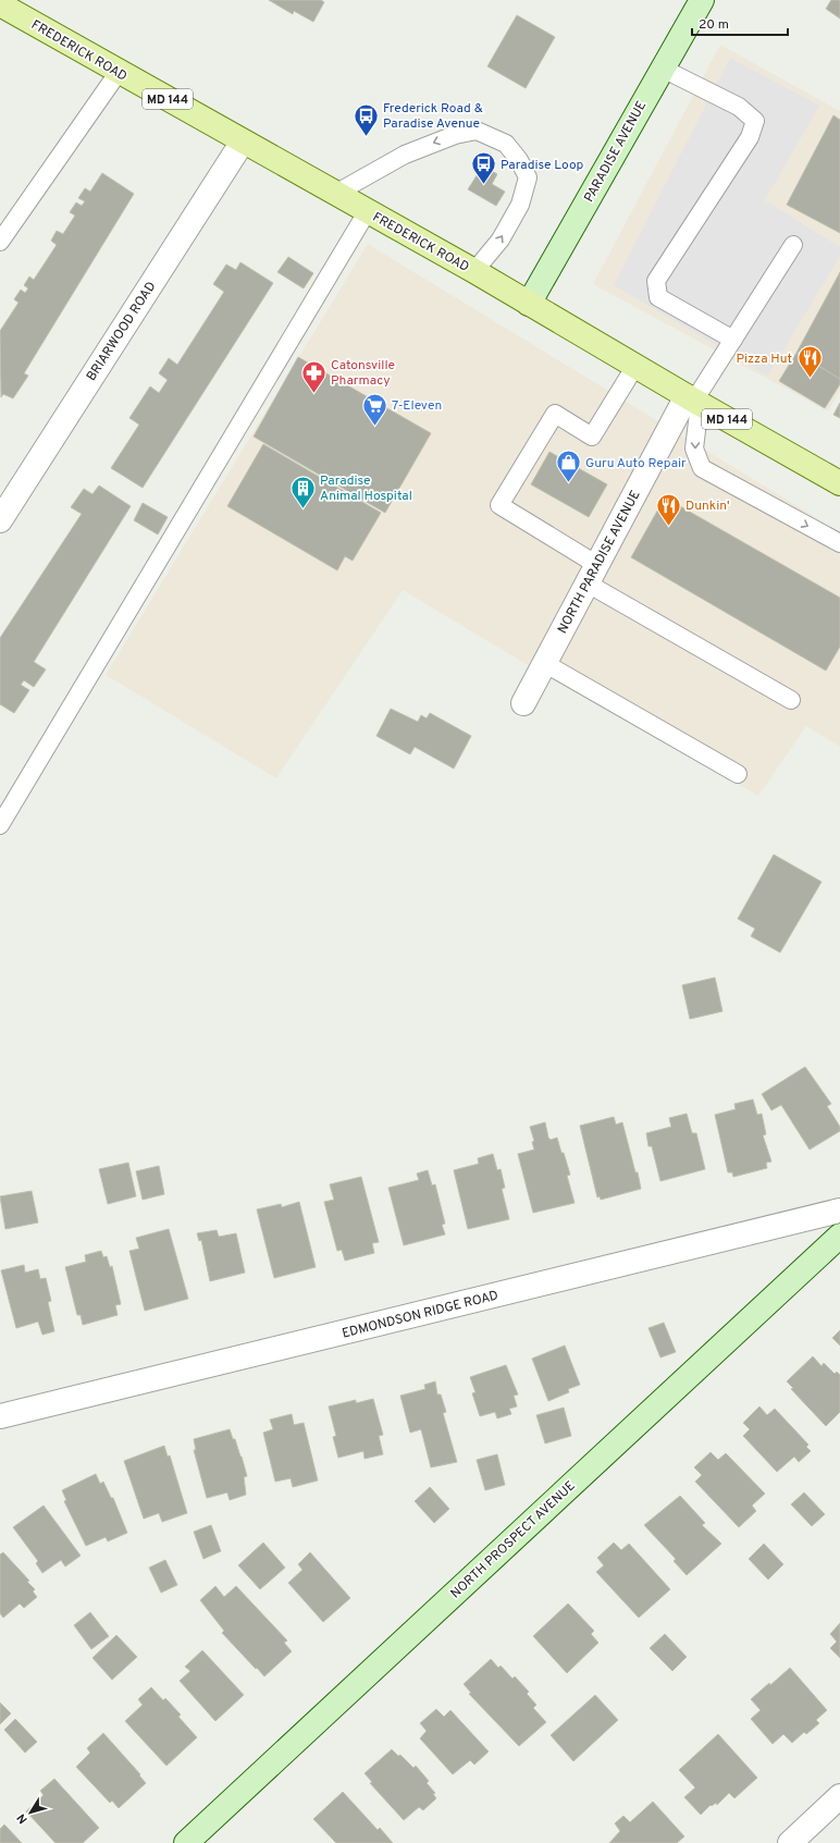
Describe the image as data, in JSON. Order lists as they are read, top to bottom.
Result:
{
  "streets": {
    "main road": ["FREDERICK ROAD", "MD 144"],
    "street": [
      "PARADISE AVENUE",
      "BRIARWOOD ROAD",
      "NORTH PARADISE AVENUE",
      "EDMONDSON RIDGE ROAD",
      "NORTH PROSPECT AVENUE"
    ]
  },
  "crossings": [
    ["FREDERICK ROAD", "PARADISE AVENUE"],
    ["FREDERICK ROAD", "BRIARWOOD ROAD"],
    ["FREDERICK ROAD", "NORTH PARADISE AVENUE"]
  ],
  "places": {
    "bus stop": ["Frederick Road & Paradise Avenue", "Paradise Loop"],
    "restaurant": ["Pizza Hut", "Dunkin'"],
    "pharmacy": ["Catonsville Pharmacy"],
    "supermarket": ["7-Eleven"],
    "shop": ["Guru Auto Repair"],
    "building": ["Paradise Animal Hospital"]
  },
  "scale_bar": "20 m",
  "north": "bottom left"
}
